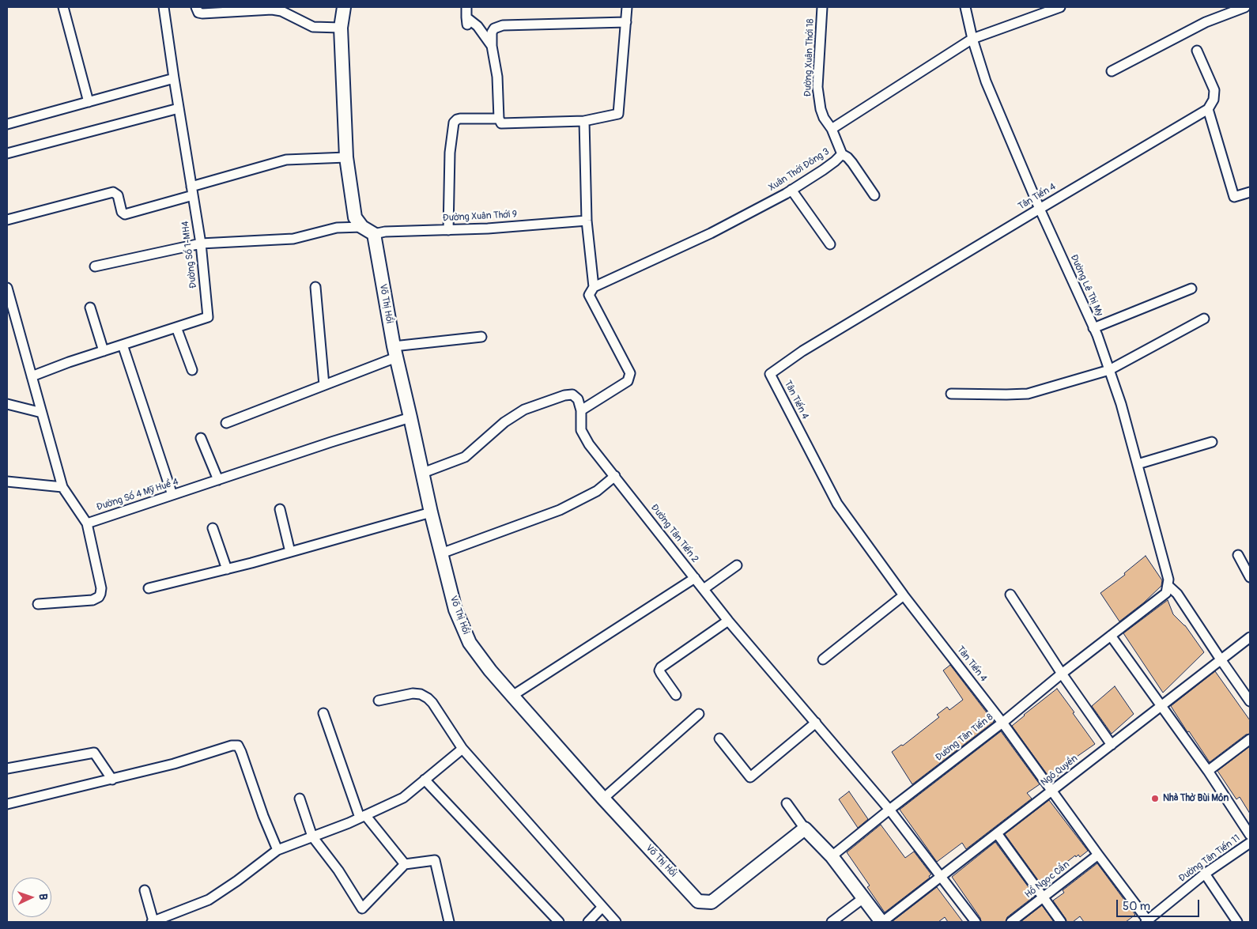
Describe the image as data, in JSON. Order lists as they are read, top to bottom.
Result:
{
  "streets": {
    "street": [
      "Đường Xuân Thới 18",
      "Xuân Thới Đông 3",
      "Tân Tiến 4",
      "Đường Xuân Thới 9",
      "Đường Số 1-MH4",
      "Đường Lê Thị My",
      "Võ Thị Hồi",
      "Đường Số 4 Mỹ Huề 4",
      "Đường Tân Tiến 2",
      "Đường Tân Tiến 8",
      "Ngô Quyền",
      "Đường Tân Tiến 11",
      "Hồ Ngọc Cẩn"
    ]
  },
  "crossings": [
    ["Đường Xuân Thới 18", "Xuân Thới Đông 3"],
    ["Tân Tiến 4", "Đường Lê Thị My"],
    ["Tân Tiến 4", "Đường Tân Tiến 8"],
    ["Tân Tiến 4", "Ngô Quyền"],
    ["Tân Tiến 4", "Đường Tân Tiến 11"],
    ["Tân Tiến 4", "Hồ Ngọc Cẩn"],
    ["Đường Xuân Thới 9", "Võ Thị Hồi"],
    ["Đường Lê Thị My", "Đường Tân Tiến 8"],
    ["Võ Thị Hồi", "Đường Số 4 Mỹ Huề 4"],
    ["Võ Thị Hồi", "Đường Tân Tiến 2"],
    ["Đường Tân Tiến 2", "Đường Tân Tiến 8"],
    ["Đường Tân Tiến 2", "Ngô Quyền"]
  ],
  "places": ["Nhà Thờ Bùi Môn"],
  "scale_bar": "50 m",
  "north": "right"
}
